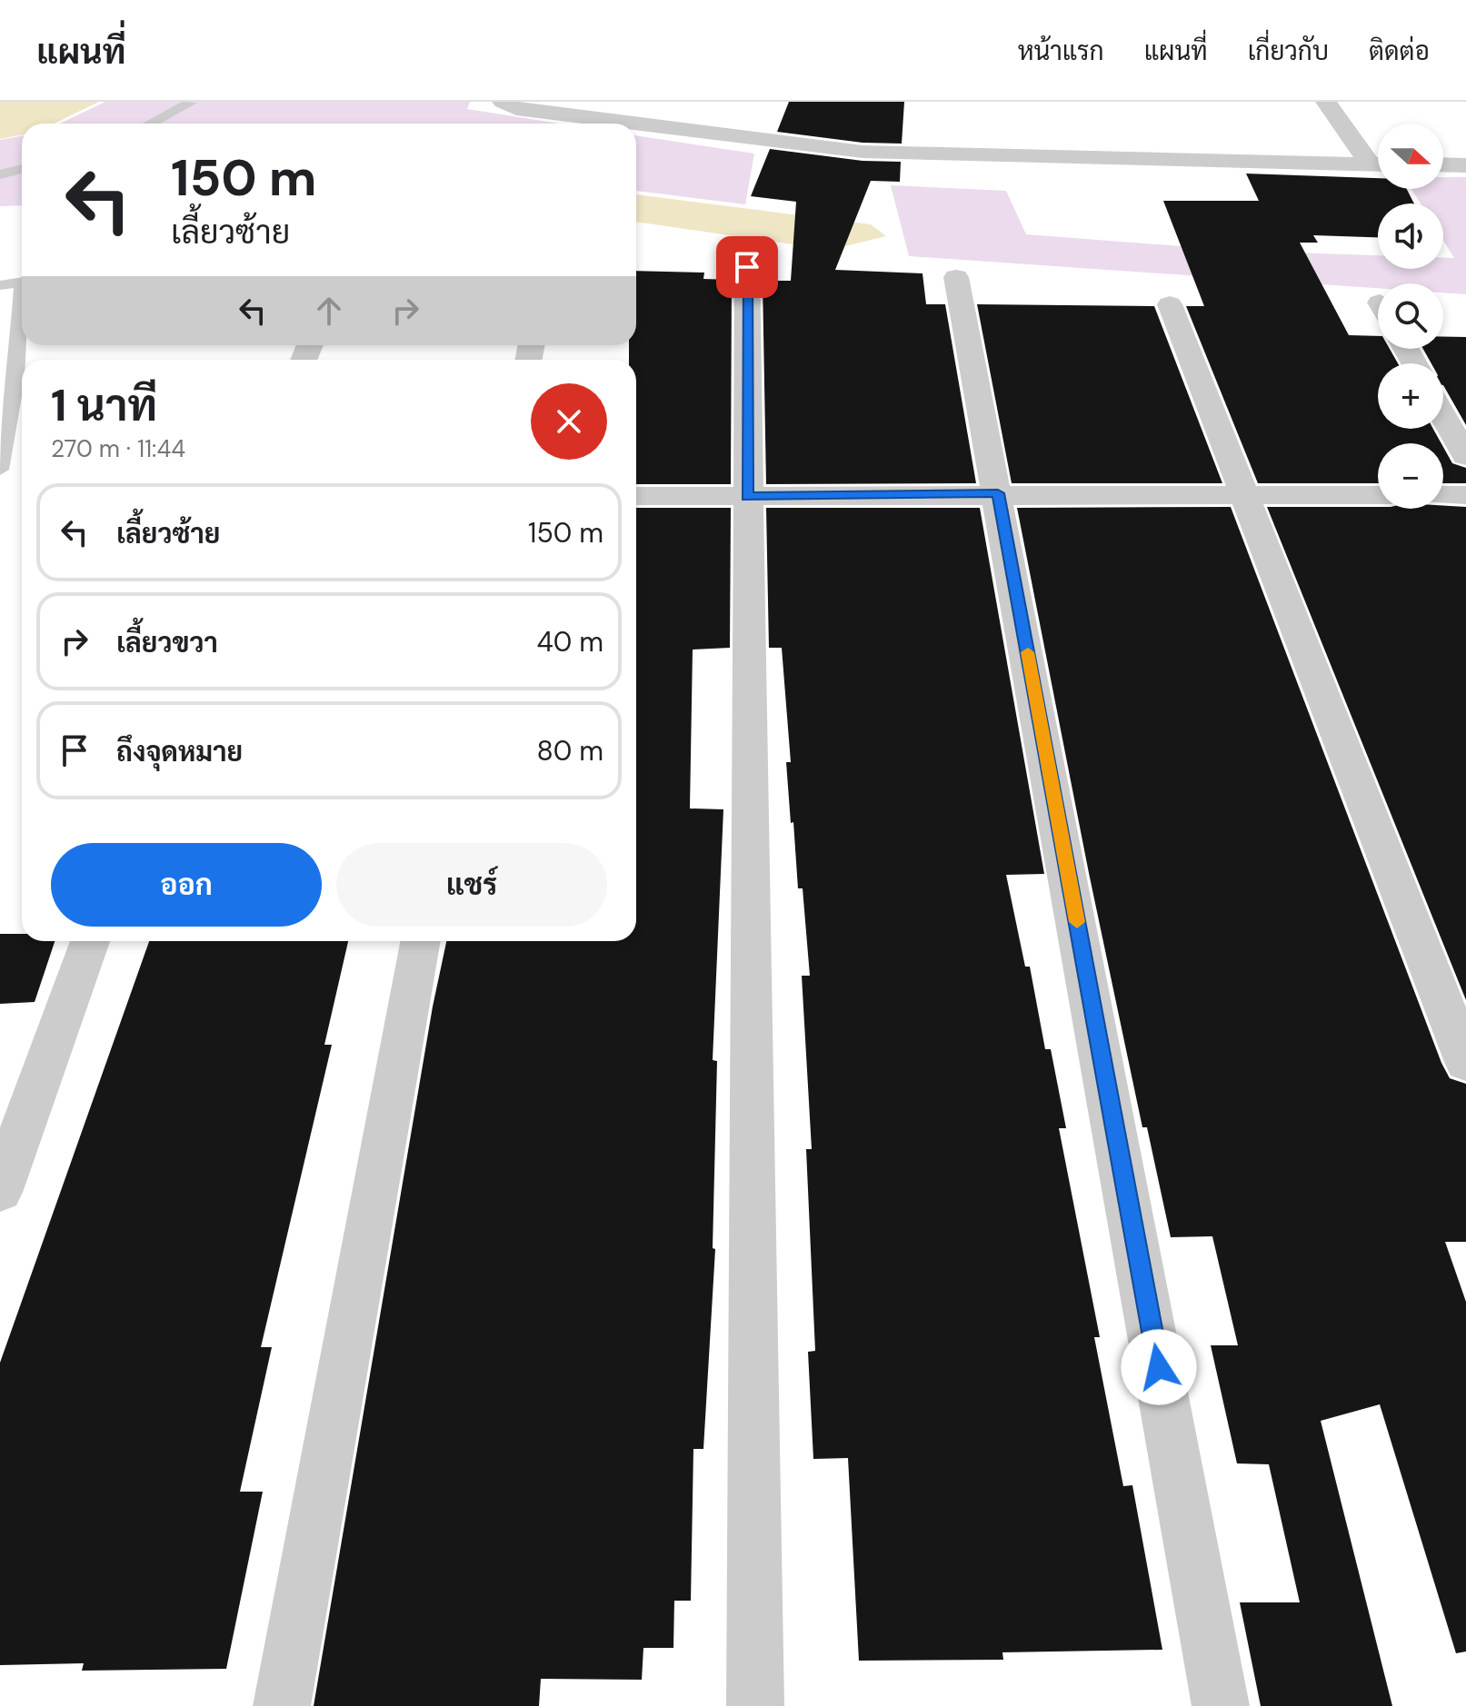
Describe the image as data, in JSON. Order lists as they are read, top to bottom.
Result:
{
  "north": "right",
  "page": {
    "header": "แผนที่",
    "nav": [
      "หน้าแรก",
      "แผนที่",
      "เกี่ยวกับ",
      "ติดต่อ"
    ],
    "map_buttons": ["+", "−"],
    "turn": ["150 m", "เลี้ยวซ้าย"],
    "heading": ["1 นาที", "270 m · 11:44"],
    "list": [
      {
        "name": "เลี้ยวซ้าย",
        "value": "150 m"
      },
      {
        "name": "เลี้ยวขวา",
        "value": "40 m"
      },
      {
        "name": "ถึงจุดหมาย",
        "value": "80 m"
      }
    ],
    "buttons": ["ออก", "แชร์"]
  }
}
